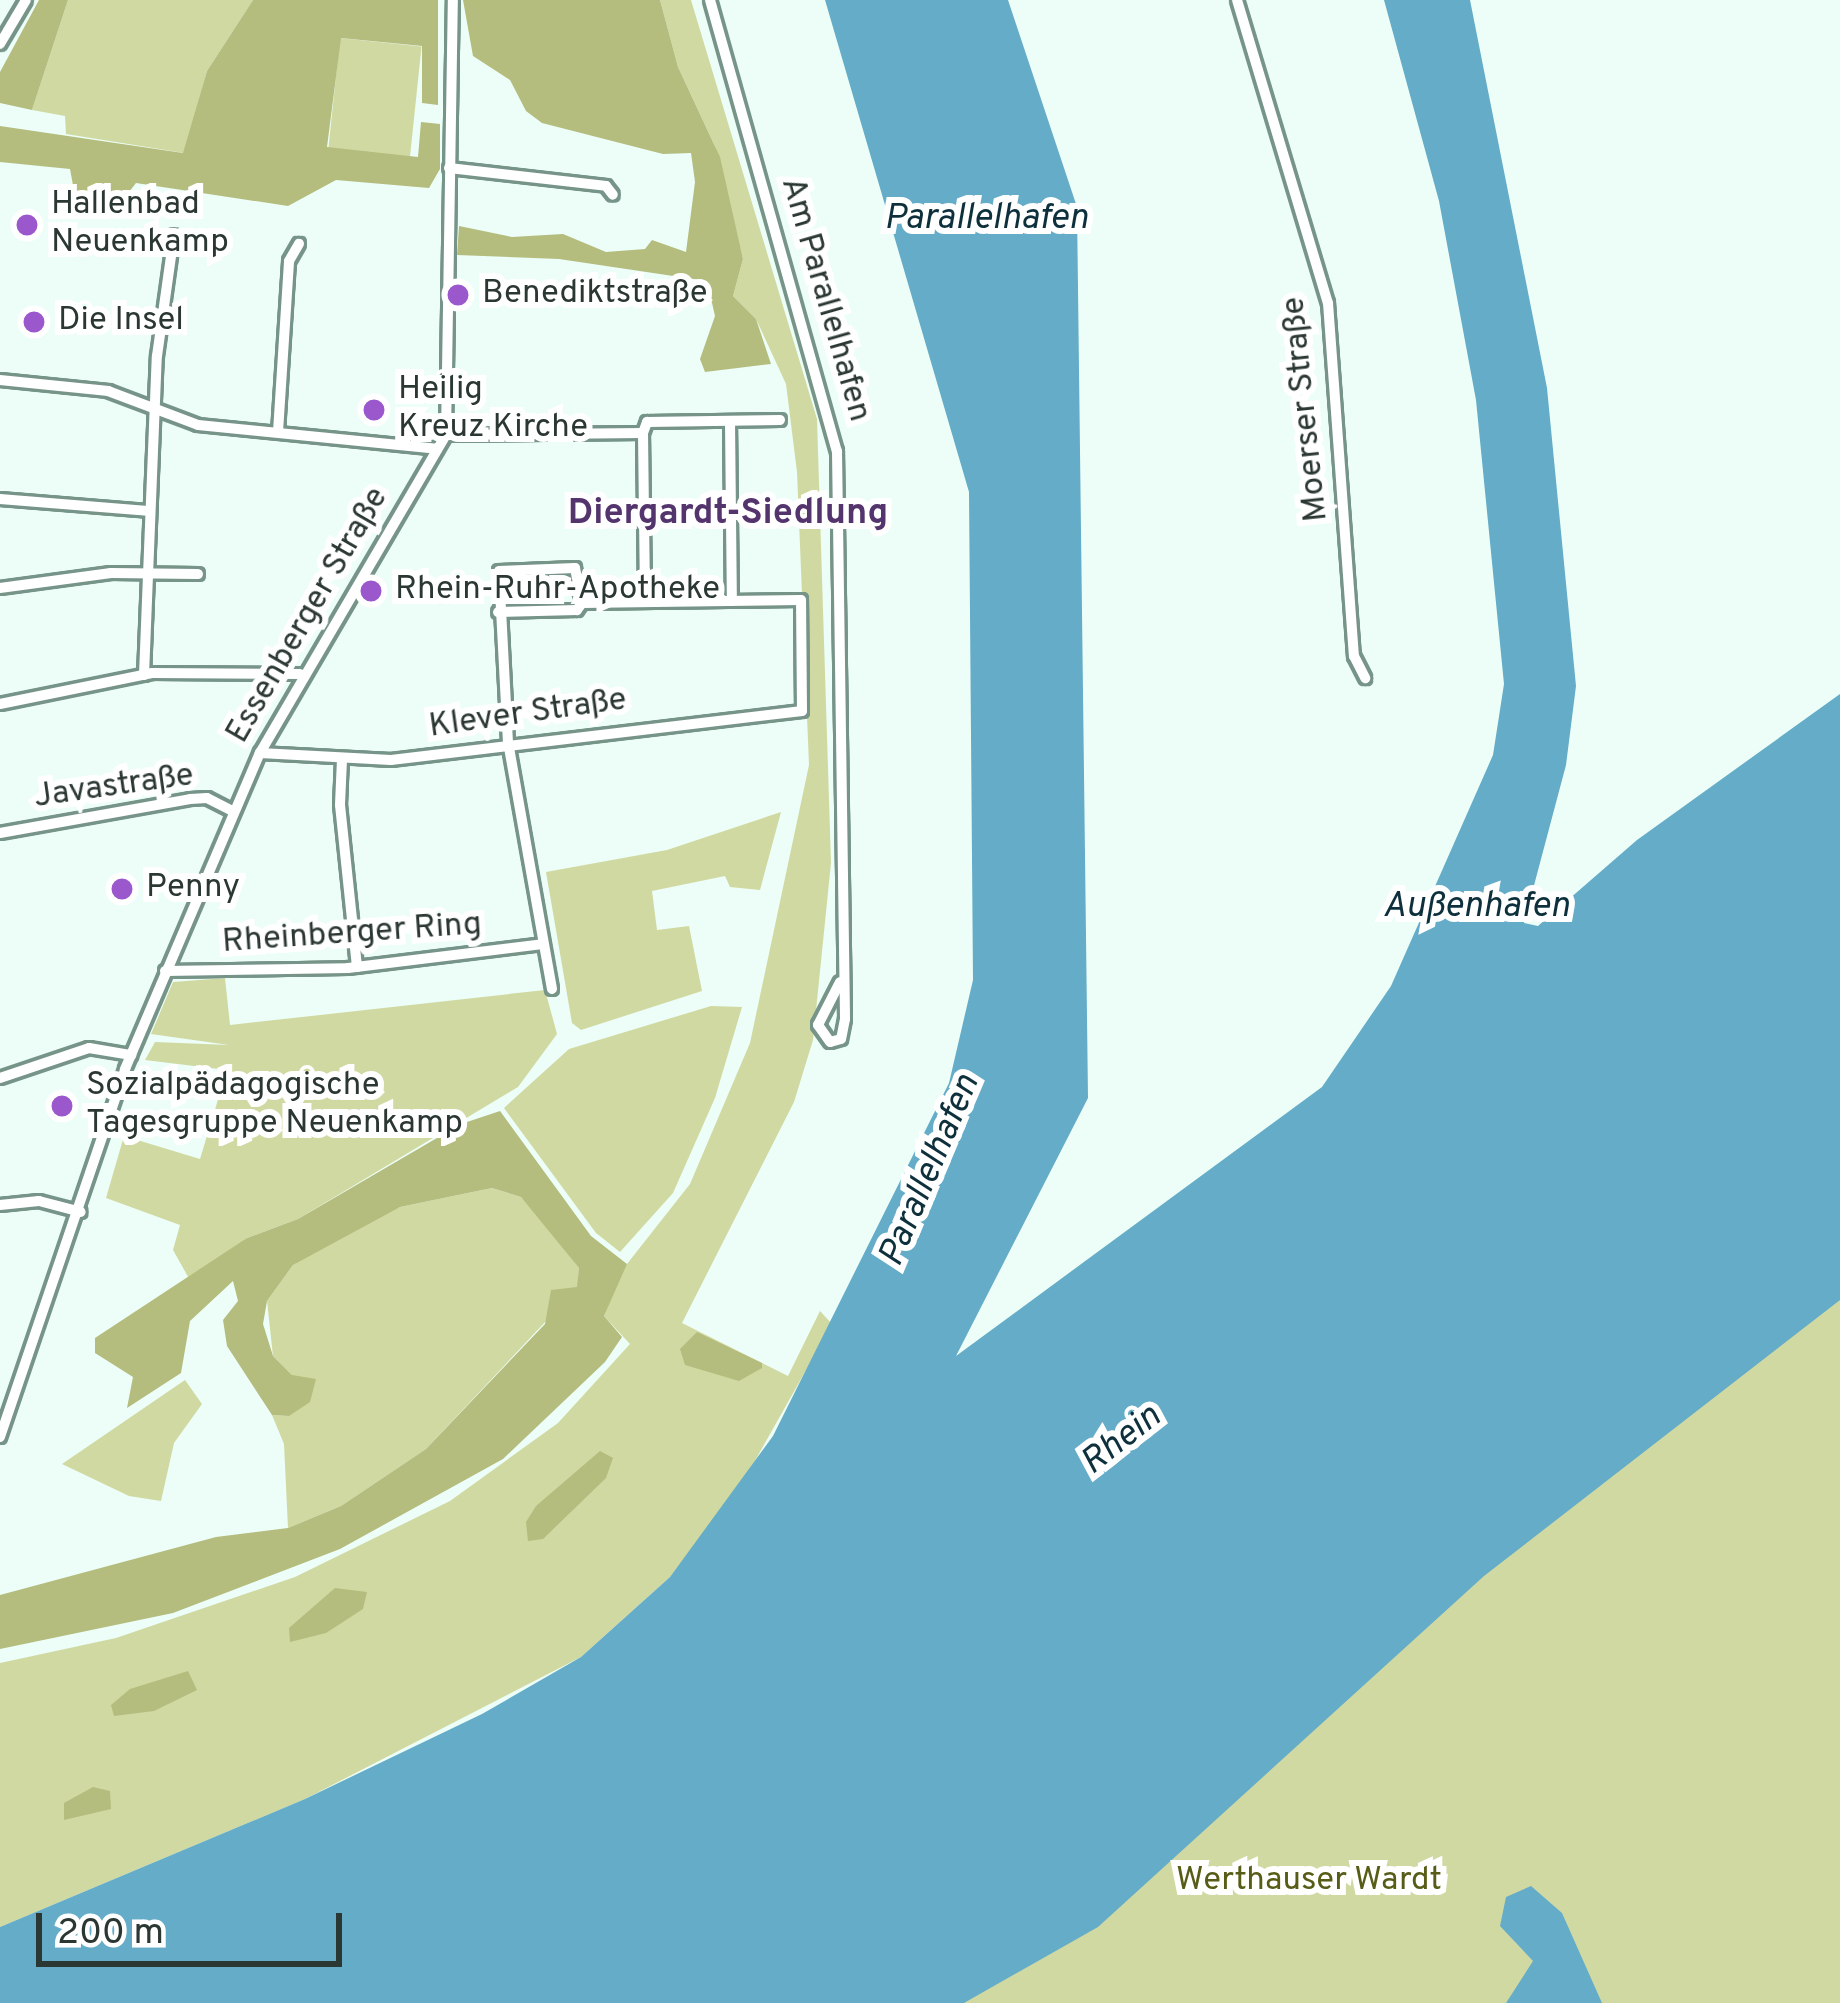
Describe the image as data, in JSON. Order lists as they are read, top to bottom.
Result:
{
  "streets": {
    "street": [
      "Am Parallelhafen",
      "Moerser Straße",
      "Essenberger Straße",
      "Klever Straße",
      "Javastraße",
      "Rheinberger Ring"
    ]
  },
  "crossings": [
    ["Essenberger Straße", "Klever Straße"],
    ["Essenberger Straße", "Javastraße"],
    ["Essenberger Straße", "Rheinberger Ring"]
  ],
  "districts": ["Diergardt-Siedlung"],
  "water": ["Parallelhafen", "Außenhafen", "Rhein"],
  "parks": ["Werthauser Wardt"],
  "places": [
    "Hallenbad Neuenkamp",
    "Benediktstraße",
    "Die Insel",
    "Heilig Kreuz Kirche",
    "Rhein-Ruhr-Apotheke",
    "Penny",
    "Sozialpädagogische Tagesgruppe Neuenkamp"
  ],
  "scale_bar": "200 m"
}
